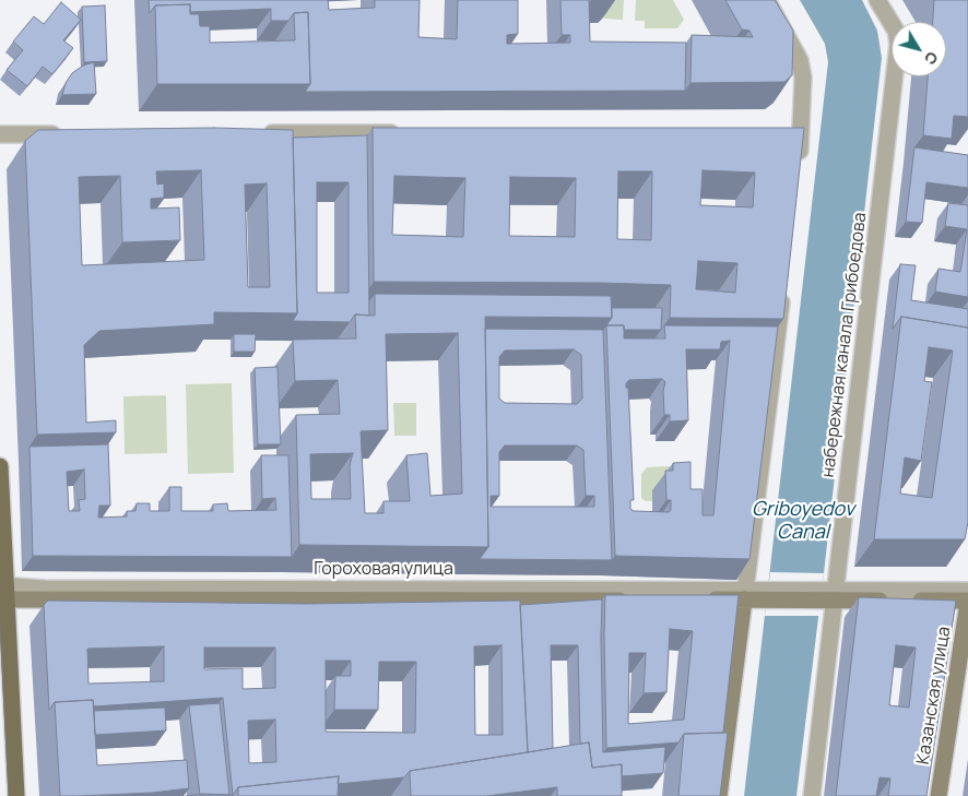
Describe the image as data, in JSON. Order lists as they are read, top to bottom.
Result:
{
  "streets": {
    "street": ["набережная канала Грибоедова", "Гороховая улица", "Казанская улица"]
  },
  "crossings": [
    ["набережная канала Грибоедова", "Гороховая улица"]
  ],
  "water": ["Griboyedov Canal"],
  "north": "bottom right"
}
